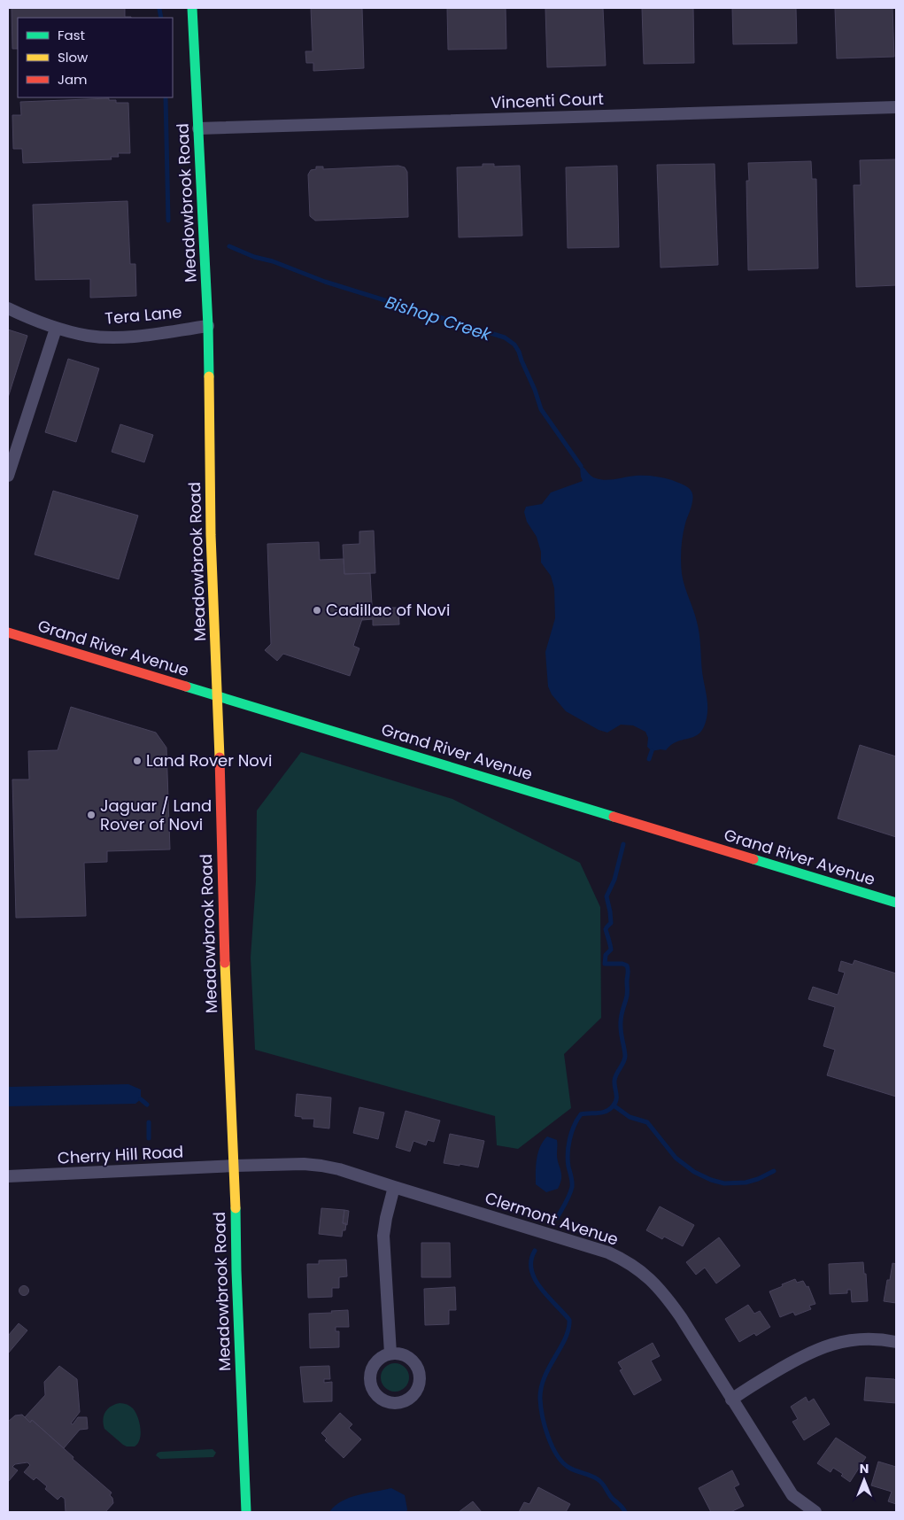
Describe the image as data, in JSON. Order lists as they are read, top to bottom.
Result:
{
  "streets": {
    "street": [
      "Vincenti Court",
      "Meadowbrook Road",
      "Tera Lane",
      "Grand River Avenue",
      "Cherry Hill Road",
      "Clermont Avenue"
    ]
  },
  "crossings": [
    ["Vincenti Court", "Meadowbrook Road"],
    ["Meadowbrook Road", "Tera Lane"],
    ["Meadowbrook Road", "Grand River Avenue"],
    ["Meadowbrook Road", "Cherry Hill Road"],
    ["Meadowbrook Road", "Clermont Avenue"],
    ["Cherry Hill Road", "Clermont Avenue"]
  ],
  "water": ["Bishop Creek"],
  "places": ["Cadillac of Novi", "Land Rover Novi", "Jaguar / Land Rover of Novi"],
  "legend": ["Fast", "Slow", "Jam"],
  "north": "top"
}
